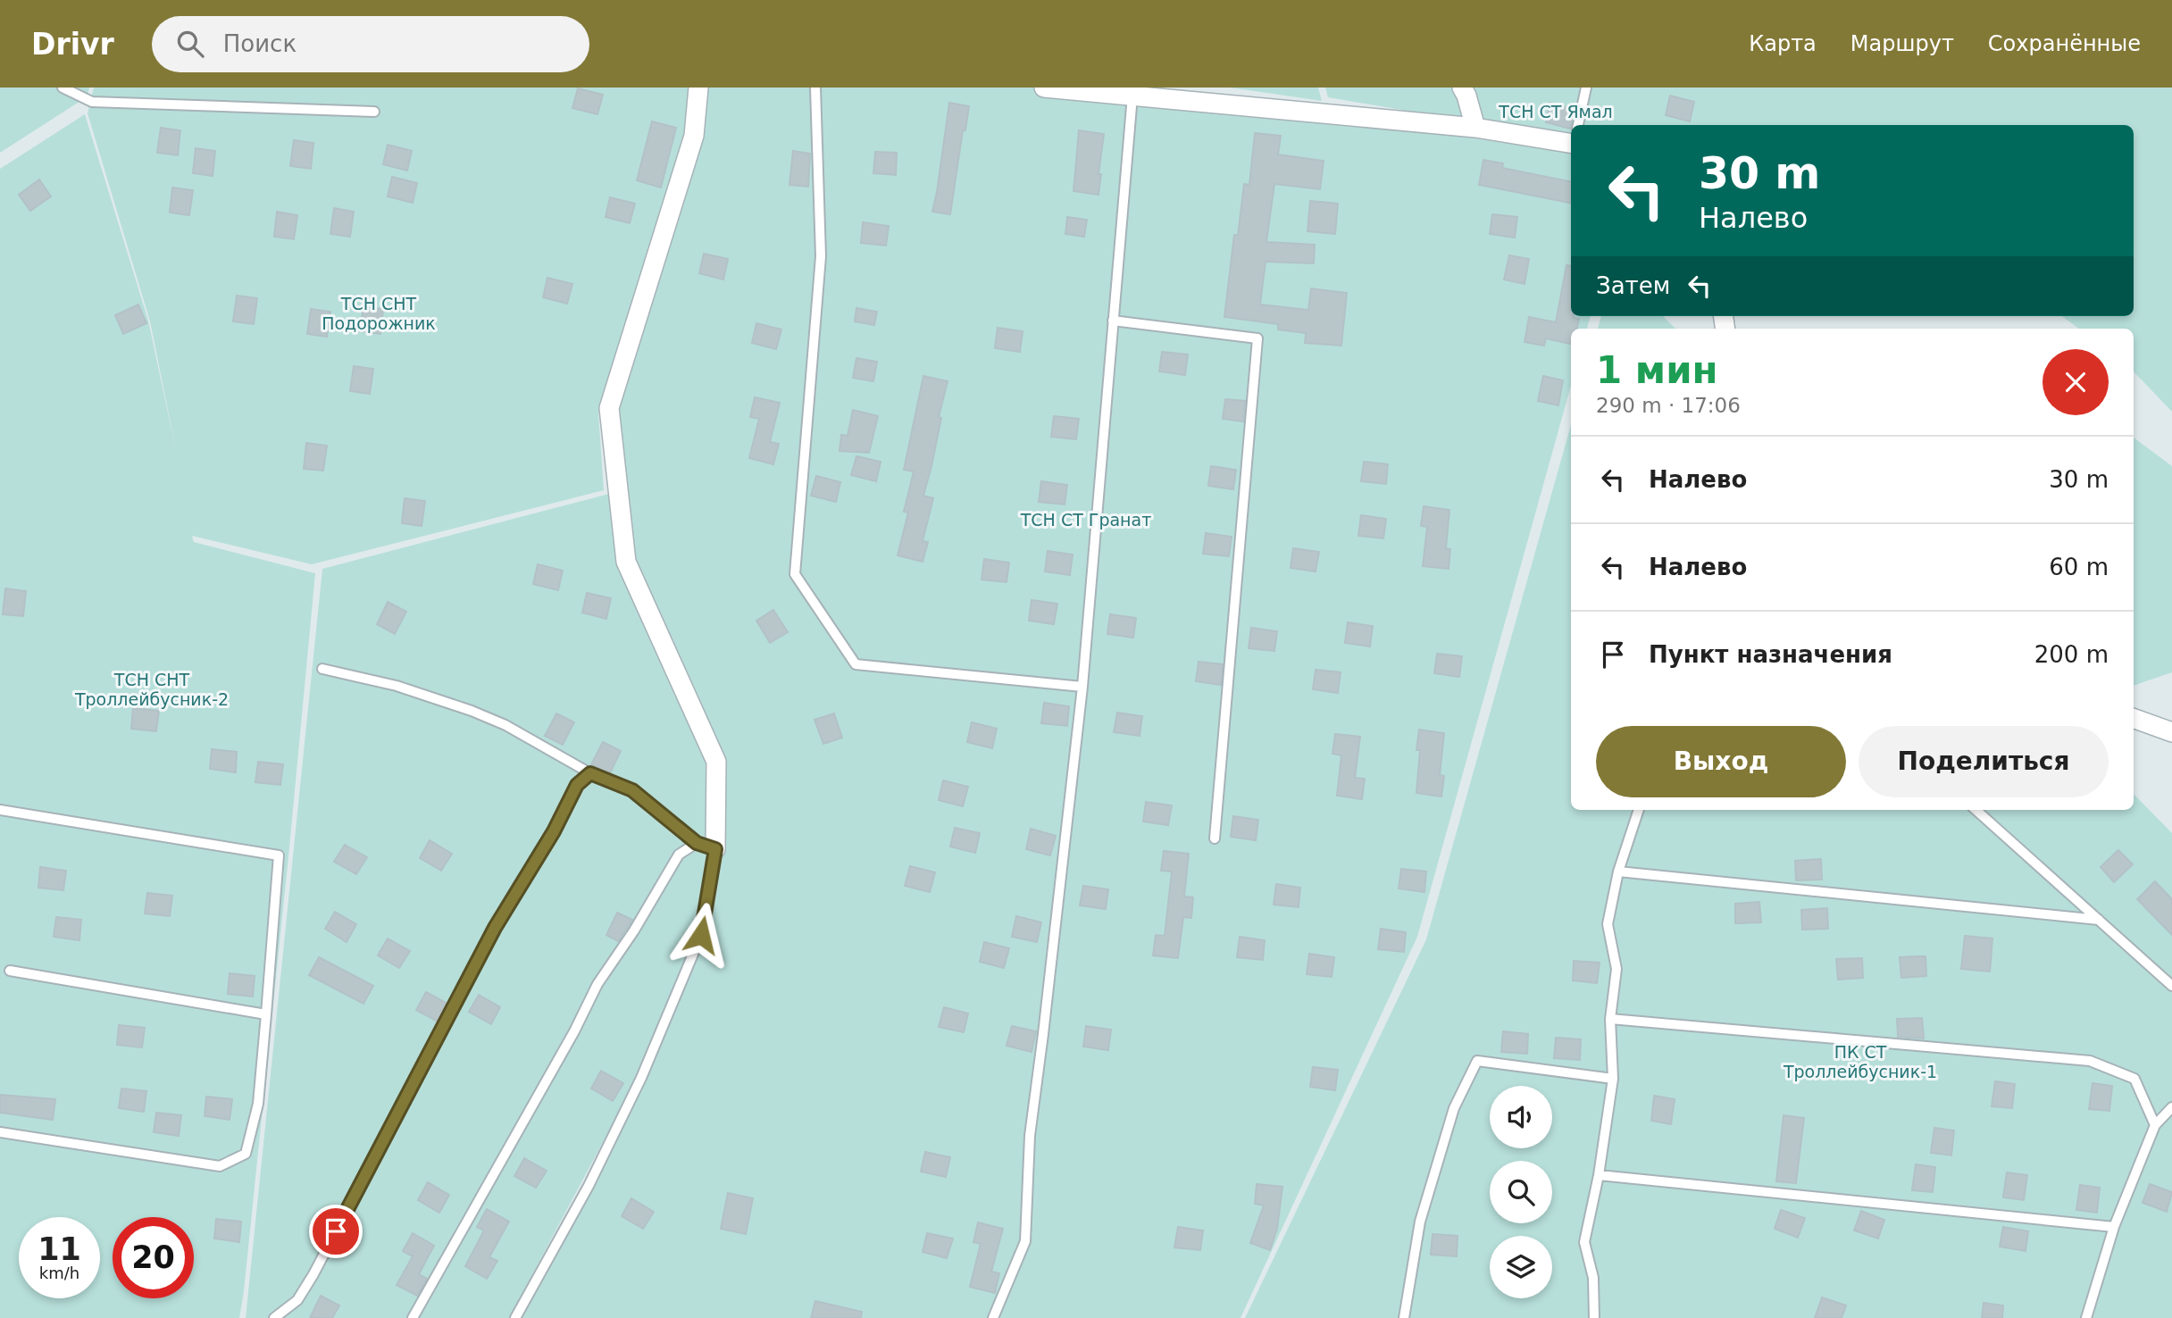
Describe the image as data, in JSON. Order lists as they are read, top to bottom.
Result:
{
  "parks": [
    "ТСН СТ Ямал",
    "ТСН СНТ Подорожник",
    "ТСН СТ Гранат",
    "ТСН СНТ Троллейбусник-2",
    "ПК СТ Троллейбусник-1"
  ],
  "page": {
    "header": "Drivr",
    "search": "Поиск",
    "nav": ["Карта", "Маршрут", "Сохранённые"],
    "turn": ["30 m", "Налево"],
    "then": "Затем",
    "heading": ["1 мин", "290 m · 17:06"],
    "list": [
      {
        "name": "Налево",
        "value": "30 m"
      },
      {
        "name": "Налево",
        "value": "60 m"
      },
      {
        "name": "Пункт назначения",
        "value": "200 m"
      }
    ],
    "buttons": ["Выход", "Поделиться"],
    "speed": "11 km/h",
    "limit": "20"
  }
}
